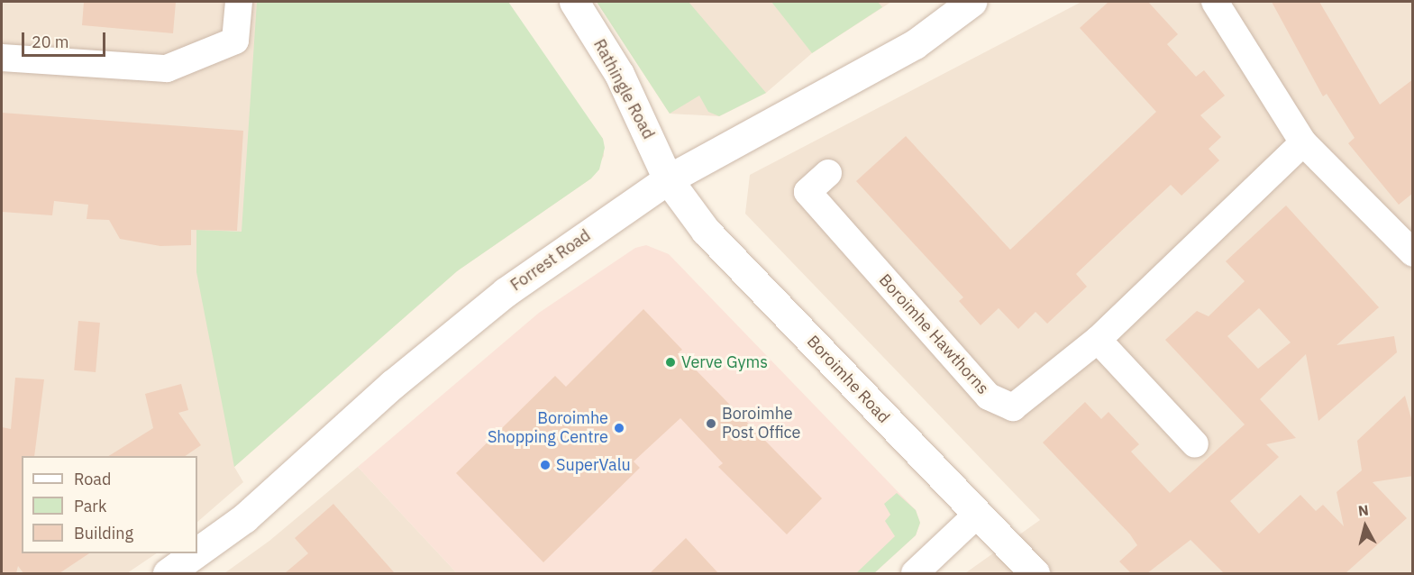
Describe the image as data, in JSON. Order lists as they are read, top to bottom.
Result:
{
  "streets": {
    "street": [
      "Rathingle Road",
      "Forrest Road",
      "Boroimhe Hawthorns",
      "Boroimhe Road"
    ]
  },
  "crossings": [
    ["Rathingle Road", "Forrest Road"],
    ["Rathingle Road", "Boroimhe Road"],
    ["Forrest Road", "Boroimhe Road"]
  ],
  "places": [
    "Verve Gyms",
    "Boroimhe Post Office",
    "Boroimhe Shopping Centre",
    "SuperValu"
  ],
  "legend": ["Road", "Park", "Building"],
  "scale_bar": "20 m",
  "north": "top"
}
